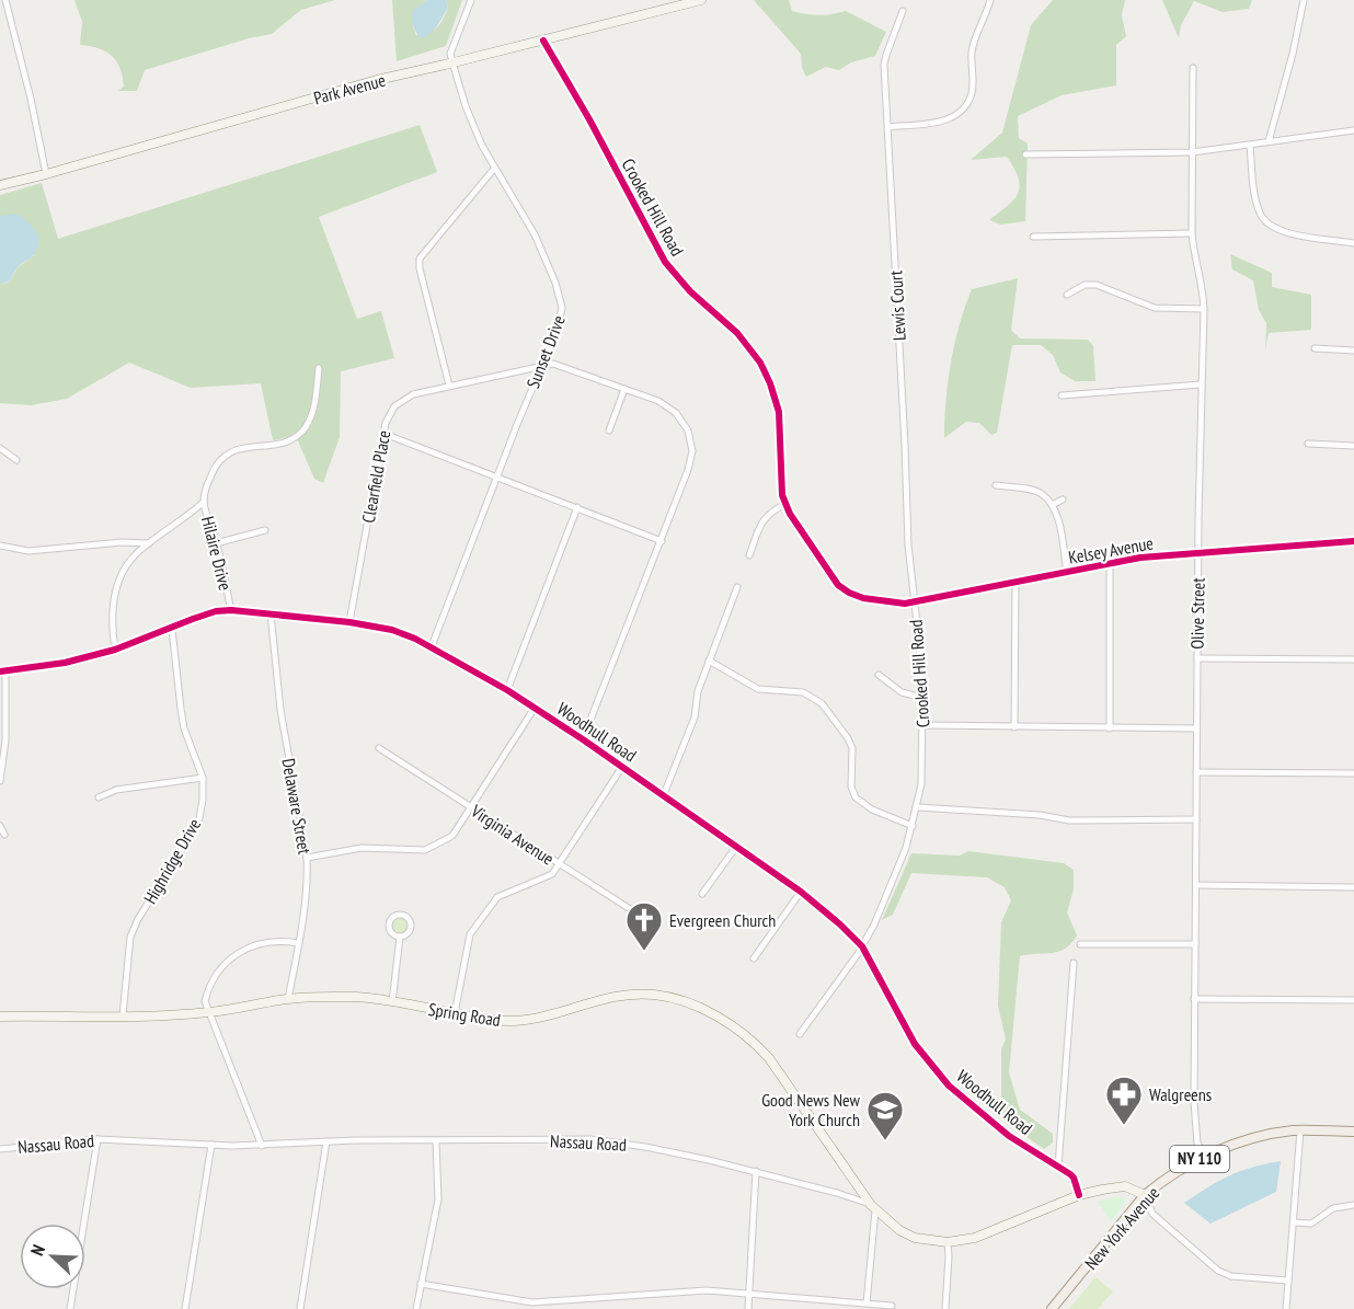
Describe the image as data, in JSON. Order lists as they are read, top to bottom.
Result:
{
  "streets": {
    "main road": [
      "Park Avenue",
      "Spring Road",
      "Nassau Road",
      "NY 110",
      "New York Avenue"
    ],
    "street": [
      "Crooked Hill Road",
      "Lewis Court",
      "Sunset Drive",
      "Clearfield Place",
      "Kelsey Avenue",
      "Hilaire Drive",
      "Olive Street",
      "Woodhull Road",
      "Delaware Street",
      "Virginia Avenue",
      "Highridge Drive"
    ]
  },
  "crossings": [
    ["Park Avenue", "Crooked Hill Road"],
    ["Park Avenue", "Sunset Drive"],
    ["Crooked Hill Road", "Lewis Court"],
    ["Crooked Hill Road", "Kelsey Avenue"],
    ["Crooked Hill Road", "Woodhull Road"],
    ["Lewis Court", "Kelsey Avenue"],
    ["Sunset Drive", "Clearfield Place"],
    ["Sunset Drive", "Woodhull Road"],
    ["Clearfield Place", "Woodhull Road"],
    ["Kelsey Avenue", "Olive Street"],
    ["Hilaire Drive", "Woodhull Road"],
    ["Olive Street", "New York Avenue"],
    ["Woodhull Road", "Delaware Street"],
    ["Woodhull Road", "Highridge Drive"],
    ["Woodhull Road", "Nassau Road"],
    ["Delaware Street", "Spring Road"],
    ["Highridge Drive", "Spring Road"],
    ["Spring Road", "Nassau Road"],
    ["Nassau Road", "New York Avenue"]
  ],
  "places": {
    "church": ["Evergreen Church"],
    "pharmacy": ["Walgreens"],
    "school or university": ["Good News New York Church"]
  },
  "north": "top left"
}
